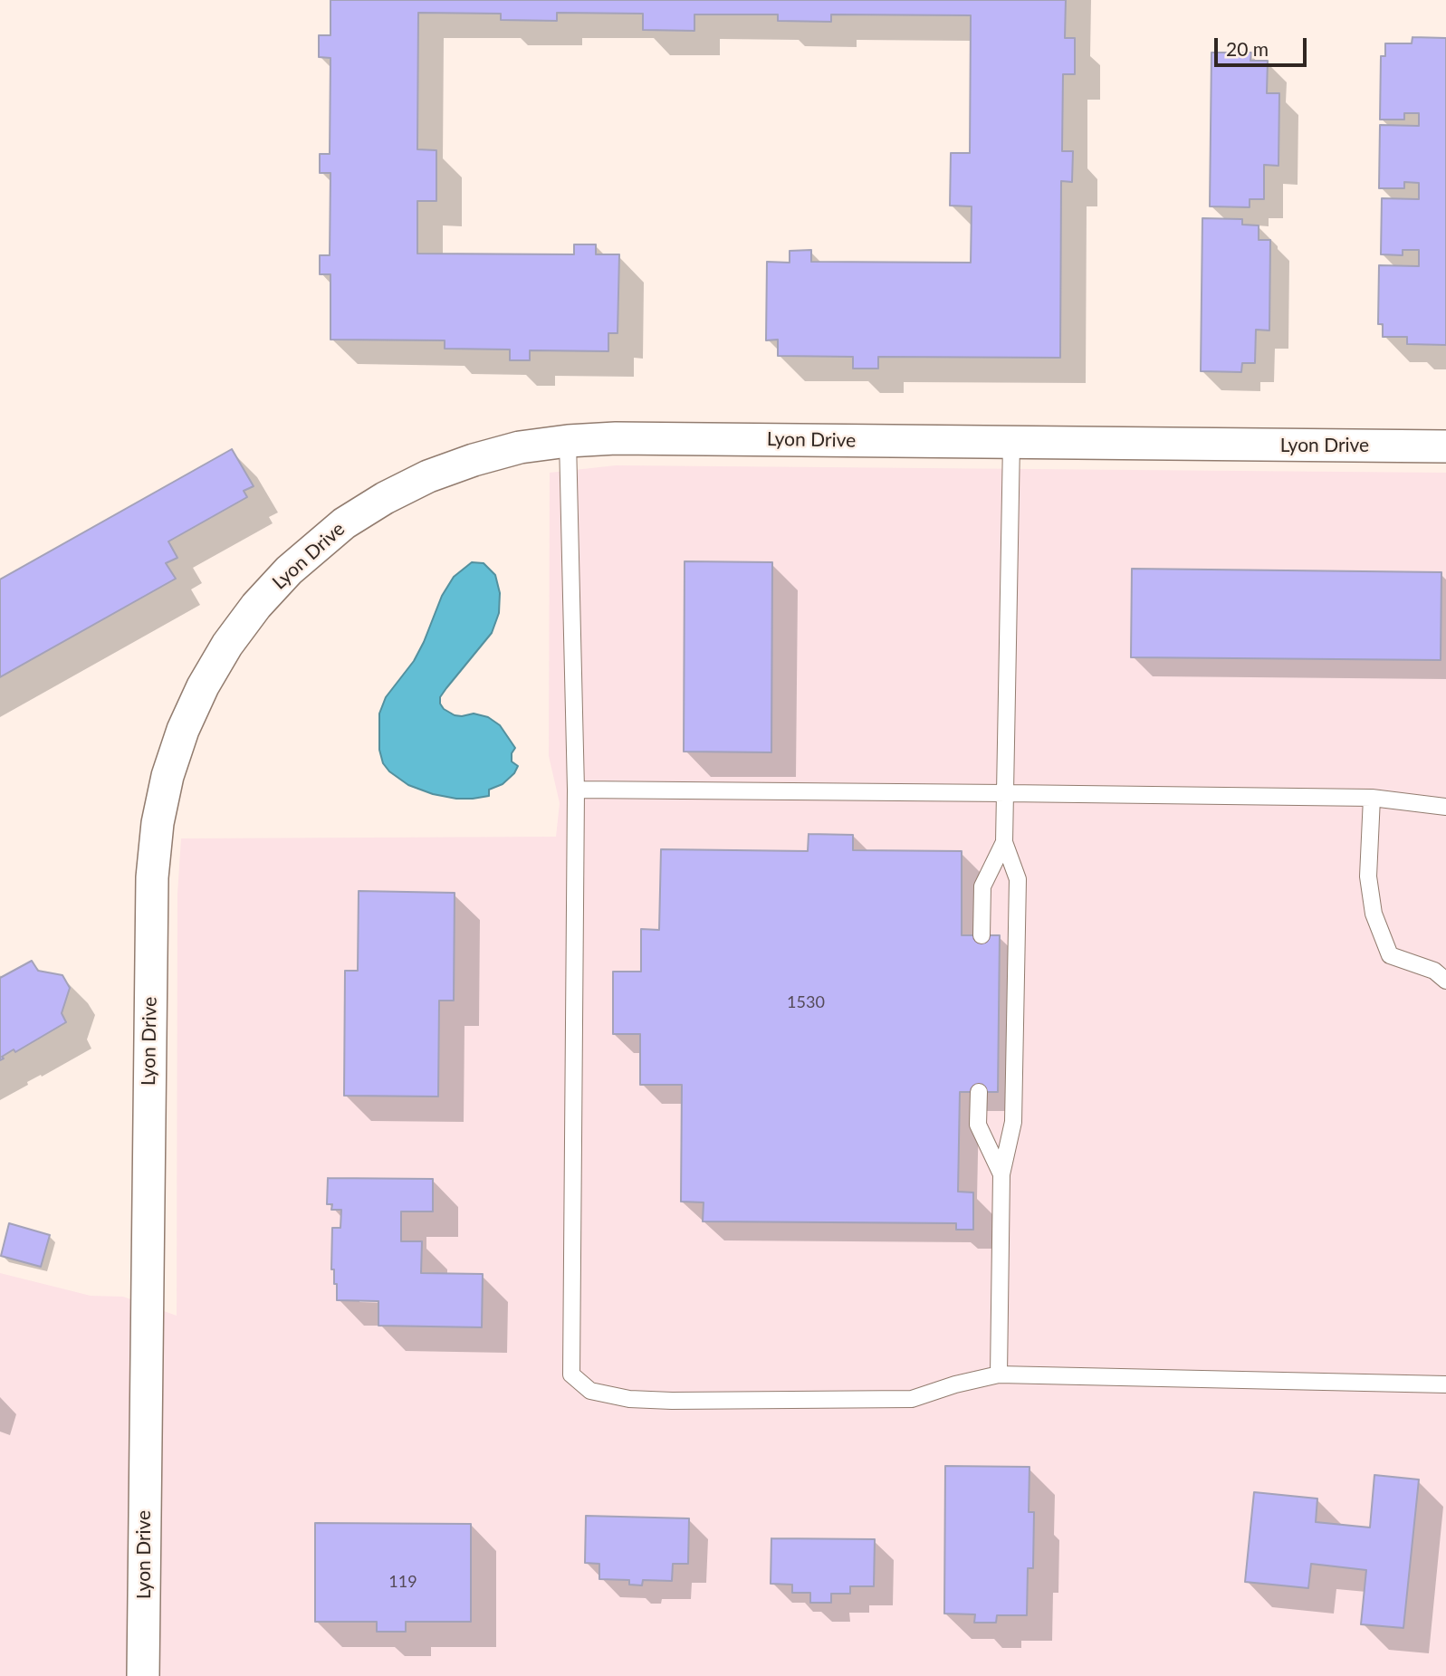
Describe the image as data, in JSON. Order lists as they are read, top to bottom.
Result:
{
  "streets": {
    "street": ["Lyon Drive"]
  },
  "house_numbers": ["1530", "119"],
  "scale_bar": "20 m"
}
